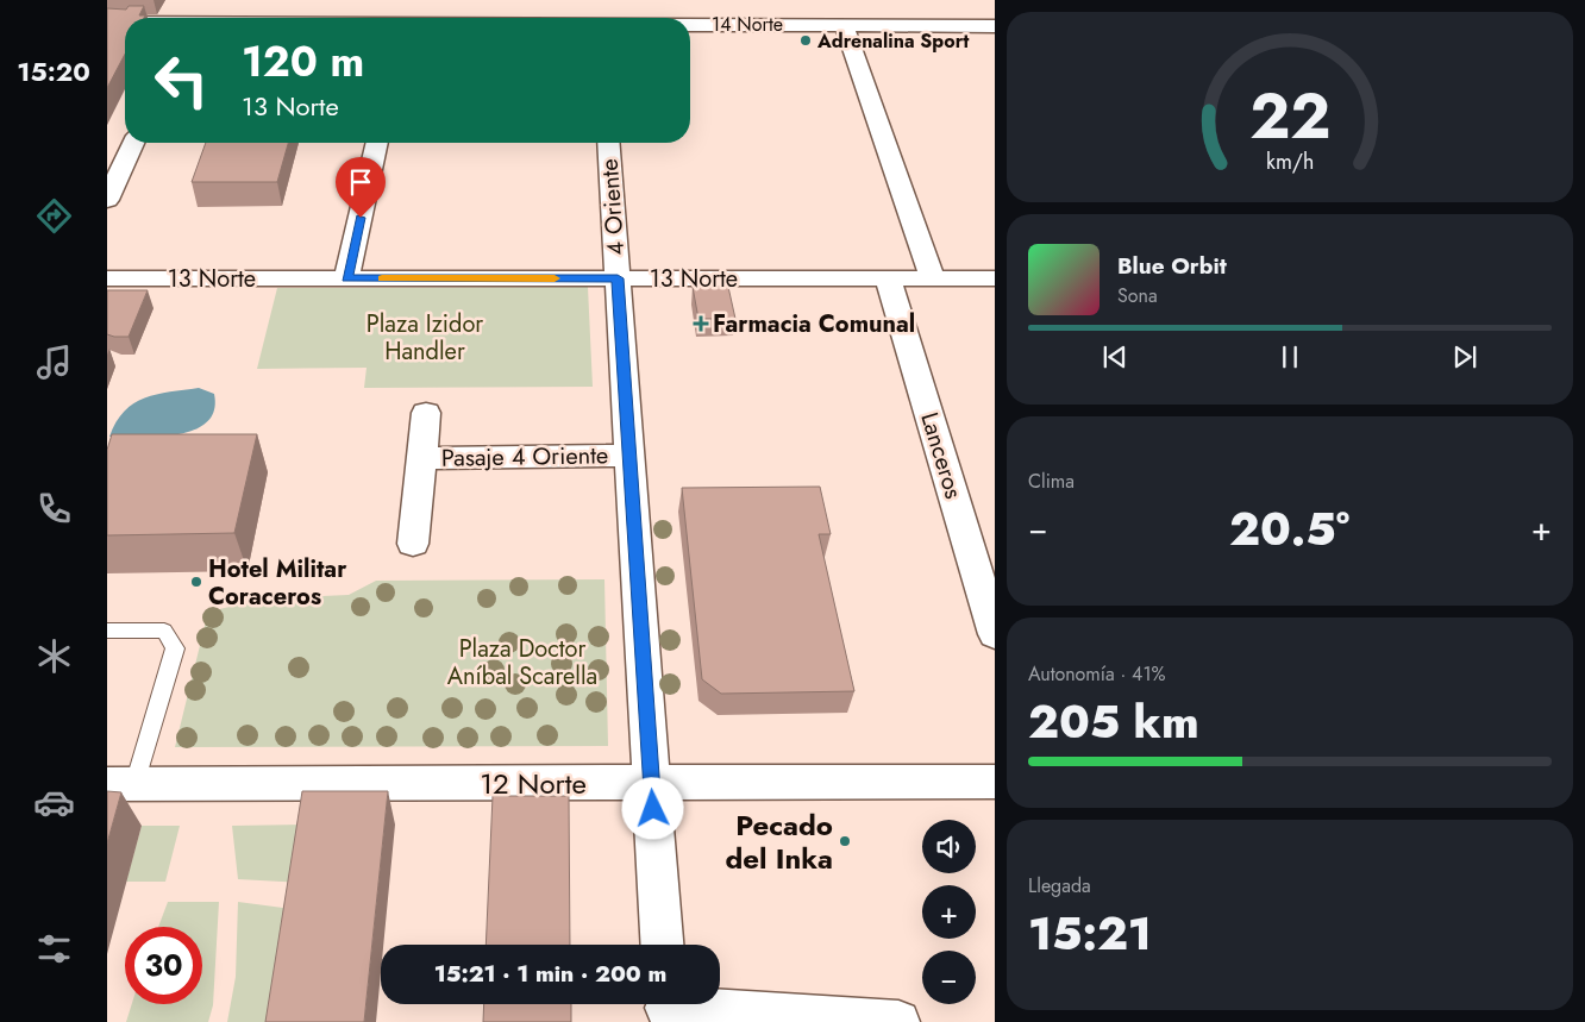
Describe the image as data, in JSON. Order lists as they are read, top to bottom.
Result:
{
  "streets": {
    "street": [
      "14 Norte",
      "4 Oriente",
      "13 Norte",
      "Lanceros",
      "Pasaje 4 Oriente",
      "12 Norte"
    ]
  },
  "crossings": [
    ["4 Oriente", "13 Norte"],
    ["4 Oriente", "Pasaje 4 Oriente"],
    ["4 Oriente", "12 Norte"],
    ["13 Norte", "Lanceros"]
  ],
  "parks": ["Plaza Izidor Handler", "Plaza Doctor Aníbal Scarella"],
  "places": {
    "other": ["Adrenalina Sport", "Hotel Militar Coraceros", "Pecado del Inka"],
    "health": ["Farmacia Comunal"]
  },
  "page": {
    "tabs": "15:20",
    "turn": ["120 m", "13 Norte"],
    "song": ["Blue Orbit", "Sona"],
    "tile": [
      "Clima",
      ["Autonomía · 41%", "205 km"],
      ["Llegada", "15:21"]
    ],
    "heat": ["−", "20.5°", "+"],
    "map_buttons": ["+", "−"],
    "limit": "30",
    "trip": "15:21 · 1 min · 200 m",
    "gauge": ["22", "km/h"]
  }
}
